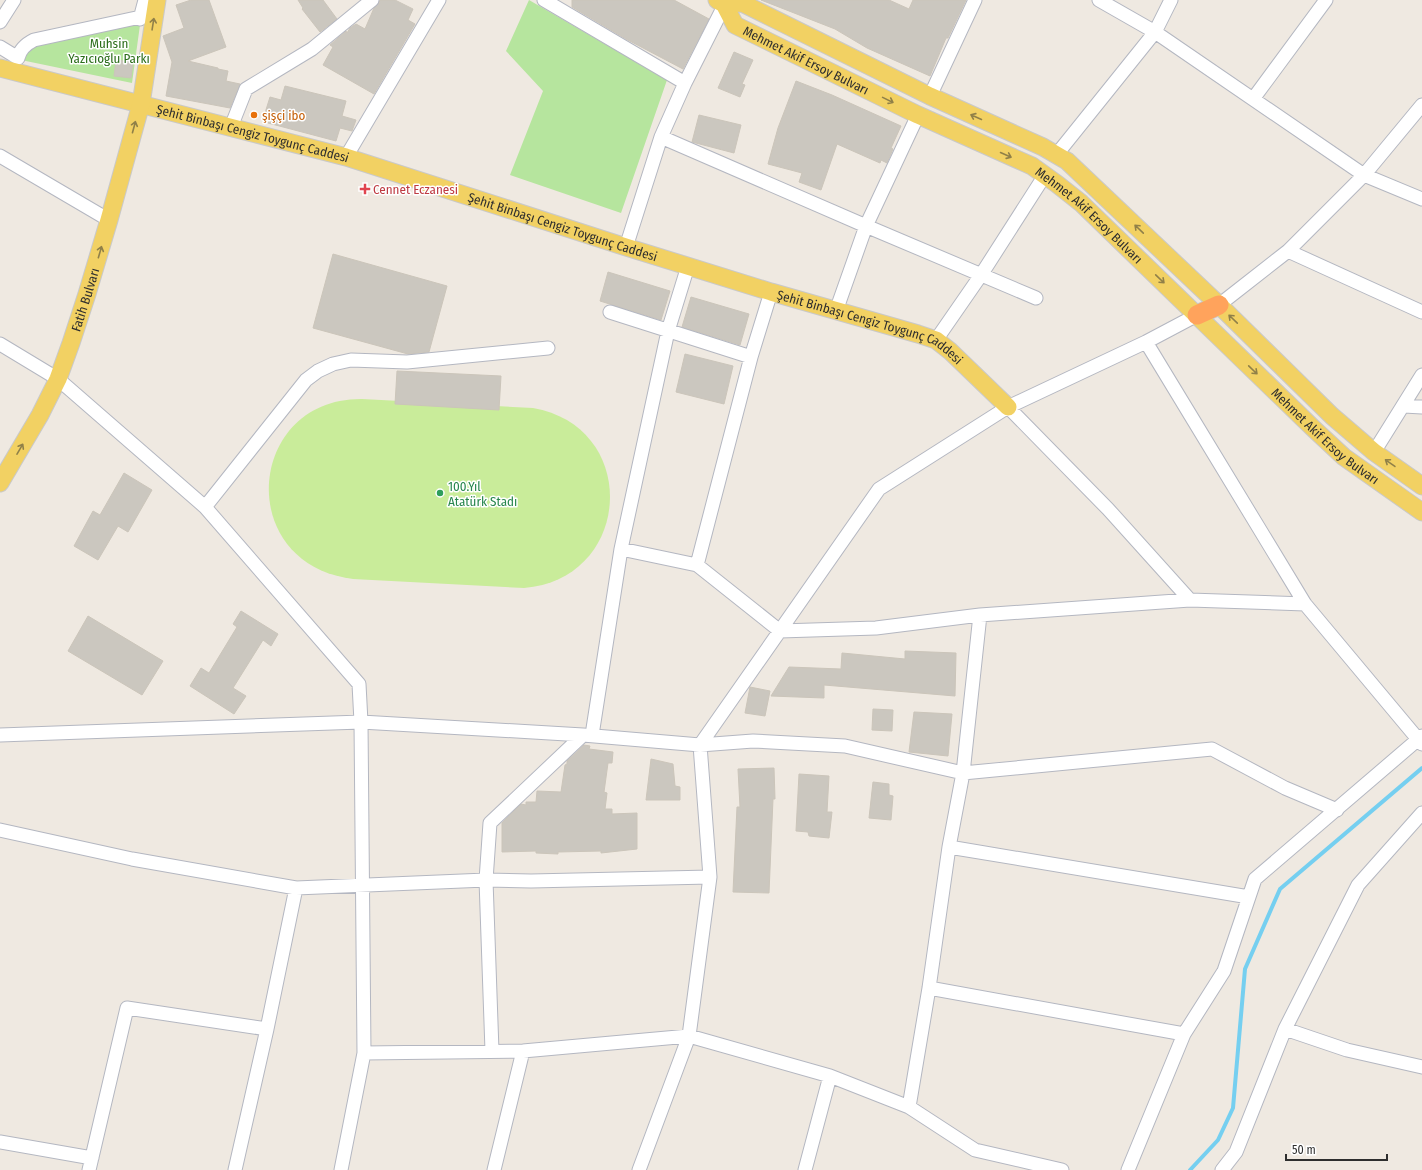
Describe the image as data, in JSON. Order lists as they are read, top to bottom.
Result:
{
  "streets": {
    "main road": ["Mehmet Akif Ersoy Bulvarı", "Şehit Binbaşı Cengiz Toygunç Caddesi", "Fatih Bulvarı"]
  },
  "crossings": [
    ["Şehit Binbaşı Cengiz Toygunç Caddesi", "Fatih Bulvarı"]
  ],
  "one_way": ["Fatih Bulvarı"],
  "parks": ["Muhsin Yazıcıoğlu Parkı"],
  "places": {
    "other": ["şişçi ibo", "100.Yıl Atatürk Stadı"],
    "health": ["Cennet Eczanesi"]
  },
  "scale_bar": "50 m"
}
